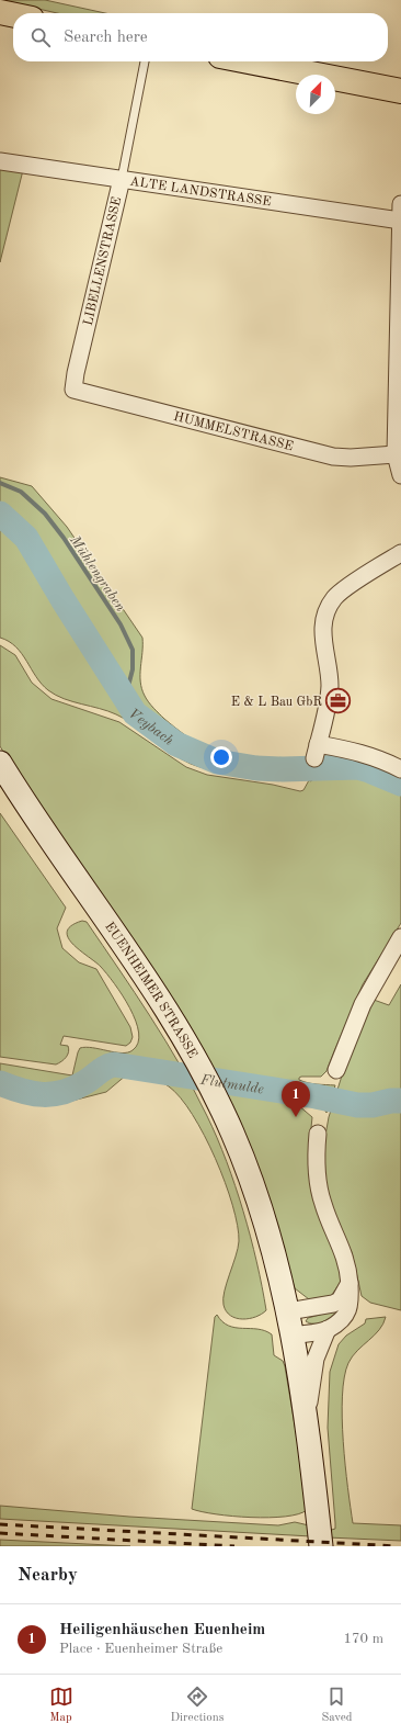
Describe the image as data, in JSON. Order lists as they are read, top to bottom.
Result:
{
  "streets": {
    "main road": ["EUENHEIMER STRASSE"],
    "street": ["ALTE LANDSTRASSE", "LIBELLENSTRASSE", "HUMMELSTRASSE"]
  },
  "crossings": [
    ["ALTE LANDSTRASSE", "LIBELLENSTRASSE"],
    ["LIBELLENSTRASSE", "HUMMELSTRASSE"]
  ],
  "water": ["Mühlengraben", "Veybach", "Flutmulde"],
  "places": {
    "office": ["E & L Bau GbR"]
  },
  "north": "top right",
  "page": {
    "search": "Search here",
    "pins": "1",
    "heading": "Nearby",
    "list": [
      {
        "mark": "1",
        "name": "Heiligenhäuschen Euenheim",
        "note": "Place · Euenheimer Straße",
        "value": "170 m"
      }
    ],
    "nav": ["Map", "Directions", "Saved"]
  }
}
